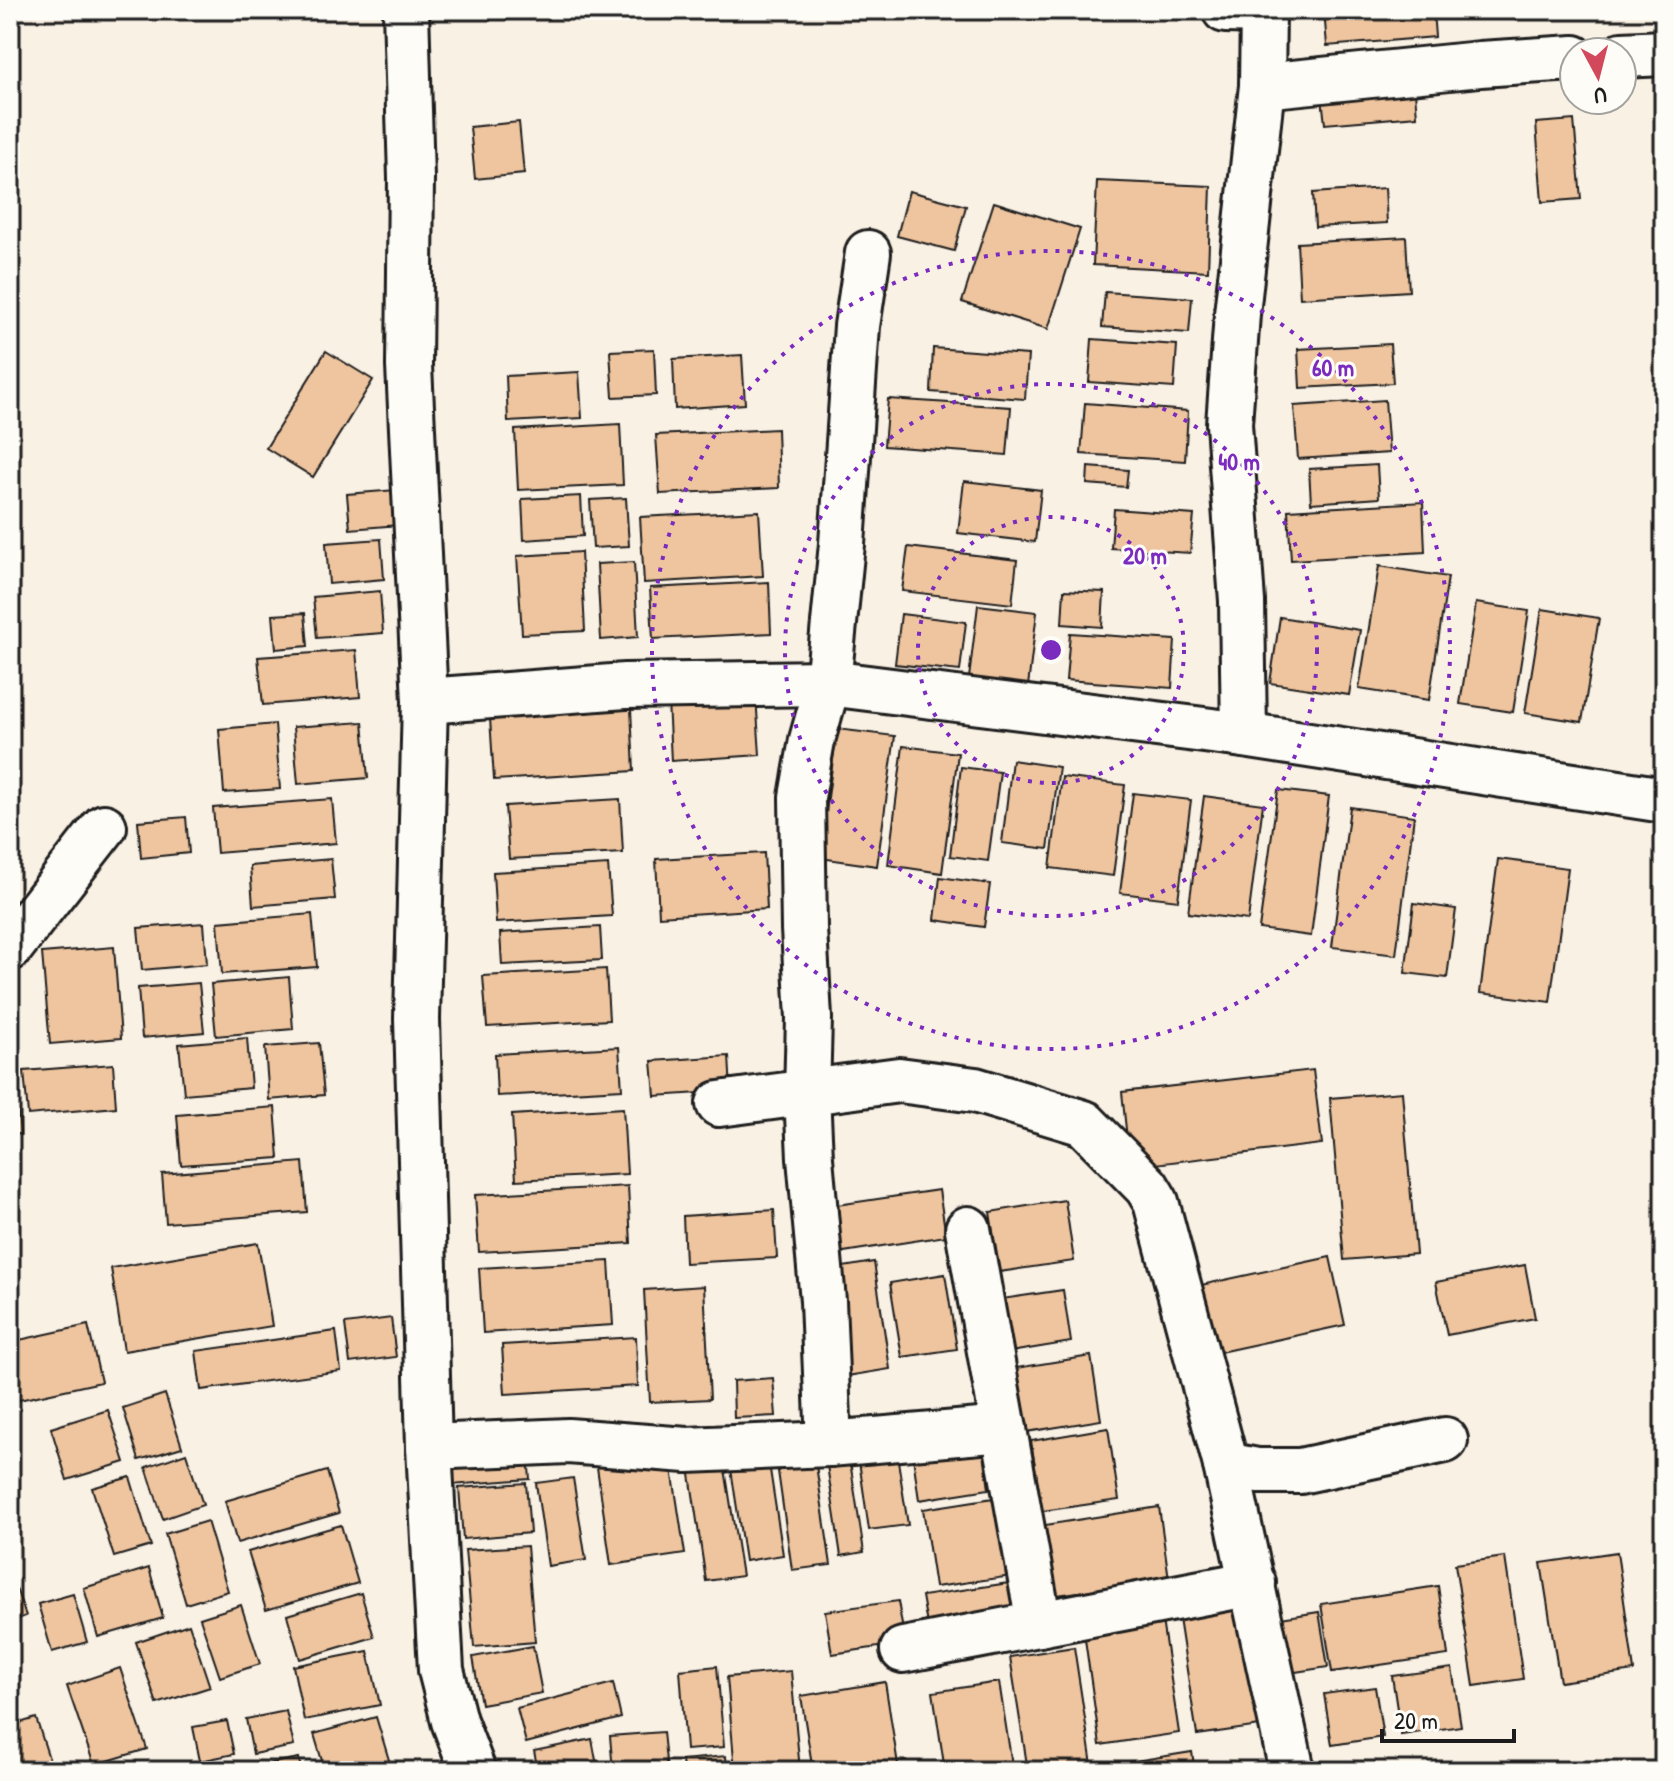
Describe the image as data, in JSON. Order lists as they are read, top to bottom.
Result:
{
  "scale_bar": "20 m",
  "north": "bottom",
  "rings": ["60 m", "40 m", "20 m"]
}
